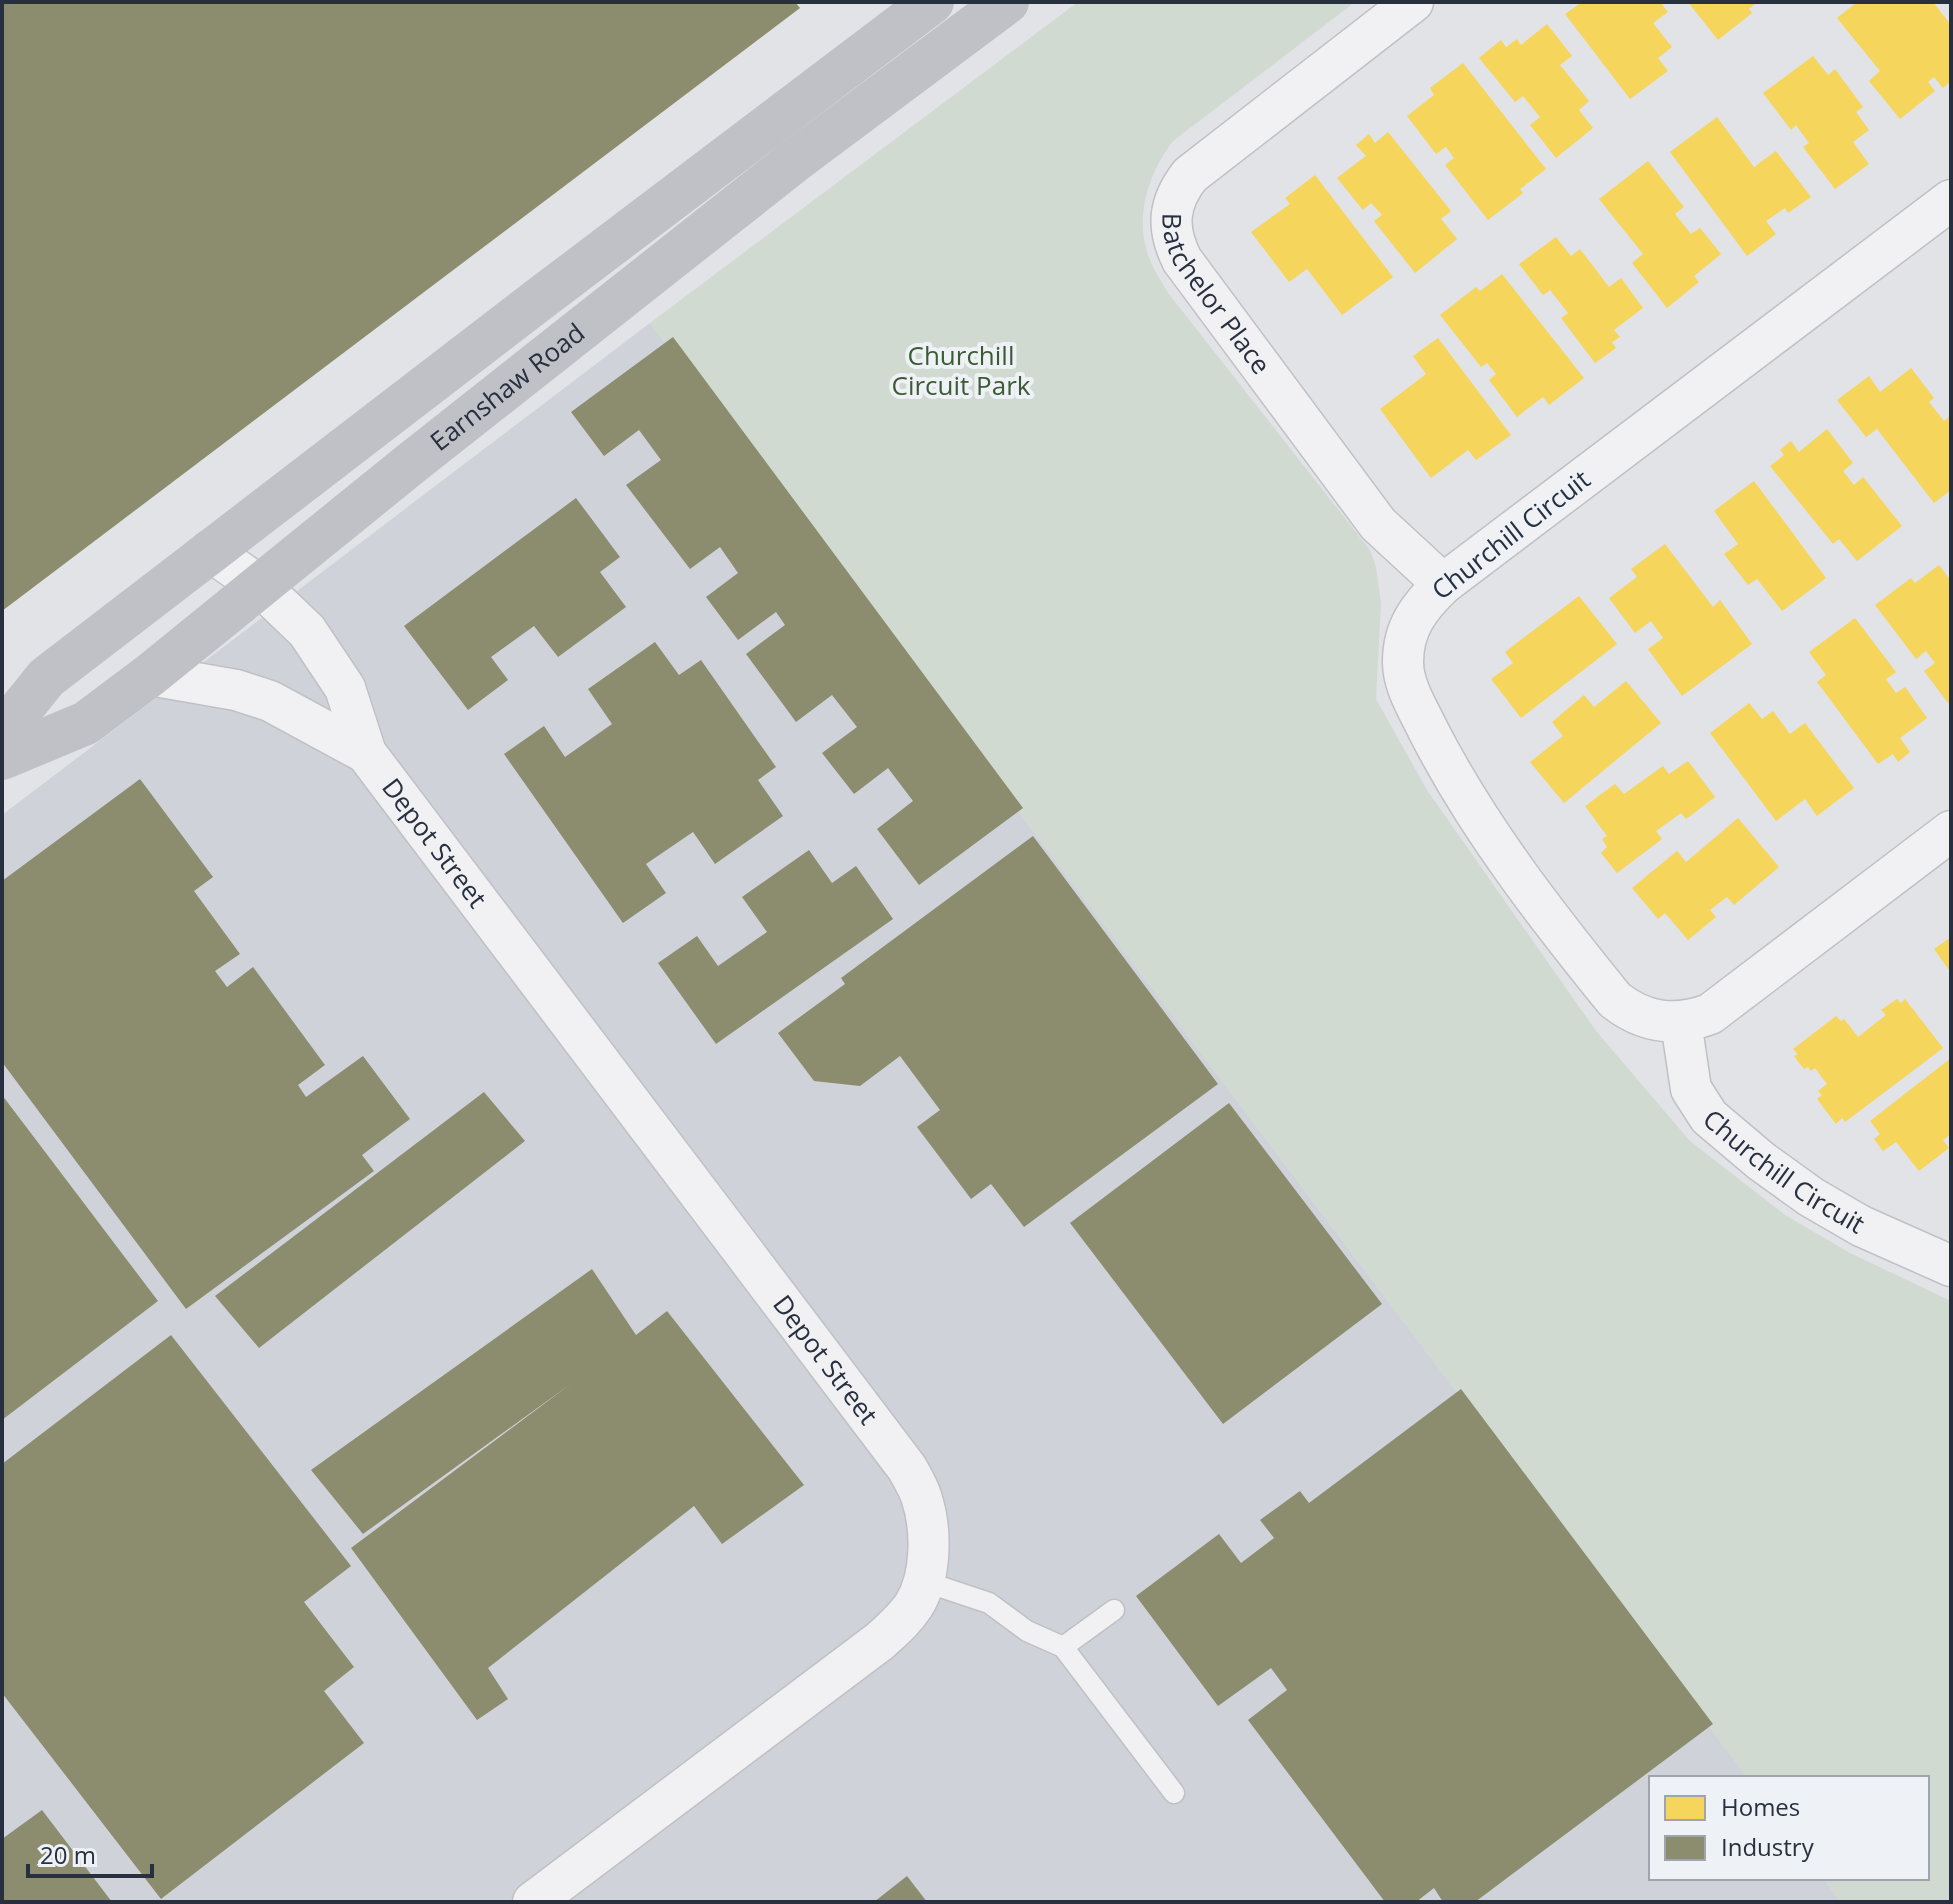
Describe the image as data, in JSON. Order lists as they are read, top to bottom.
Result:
{
  "streets": {
    "street": [
      "Batchelor Place",
      "Earnshaw Road",
      "Churchill Circuit",
      "Depot Street"
    ]
  },
  "crossings": [
    ["Batchelor Place", "Churchill Circuit"],
    ["Earnshaw Road", "Depot Street"]
  ],
  "parks": ["Churchill Circuit Park"],
  "legend": ["Homes", "Industry"],
  "scale_bar": "20 m"
}
